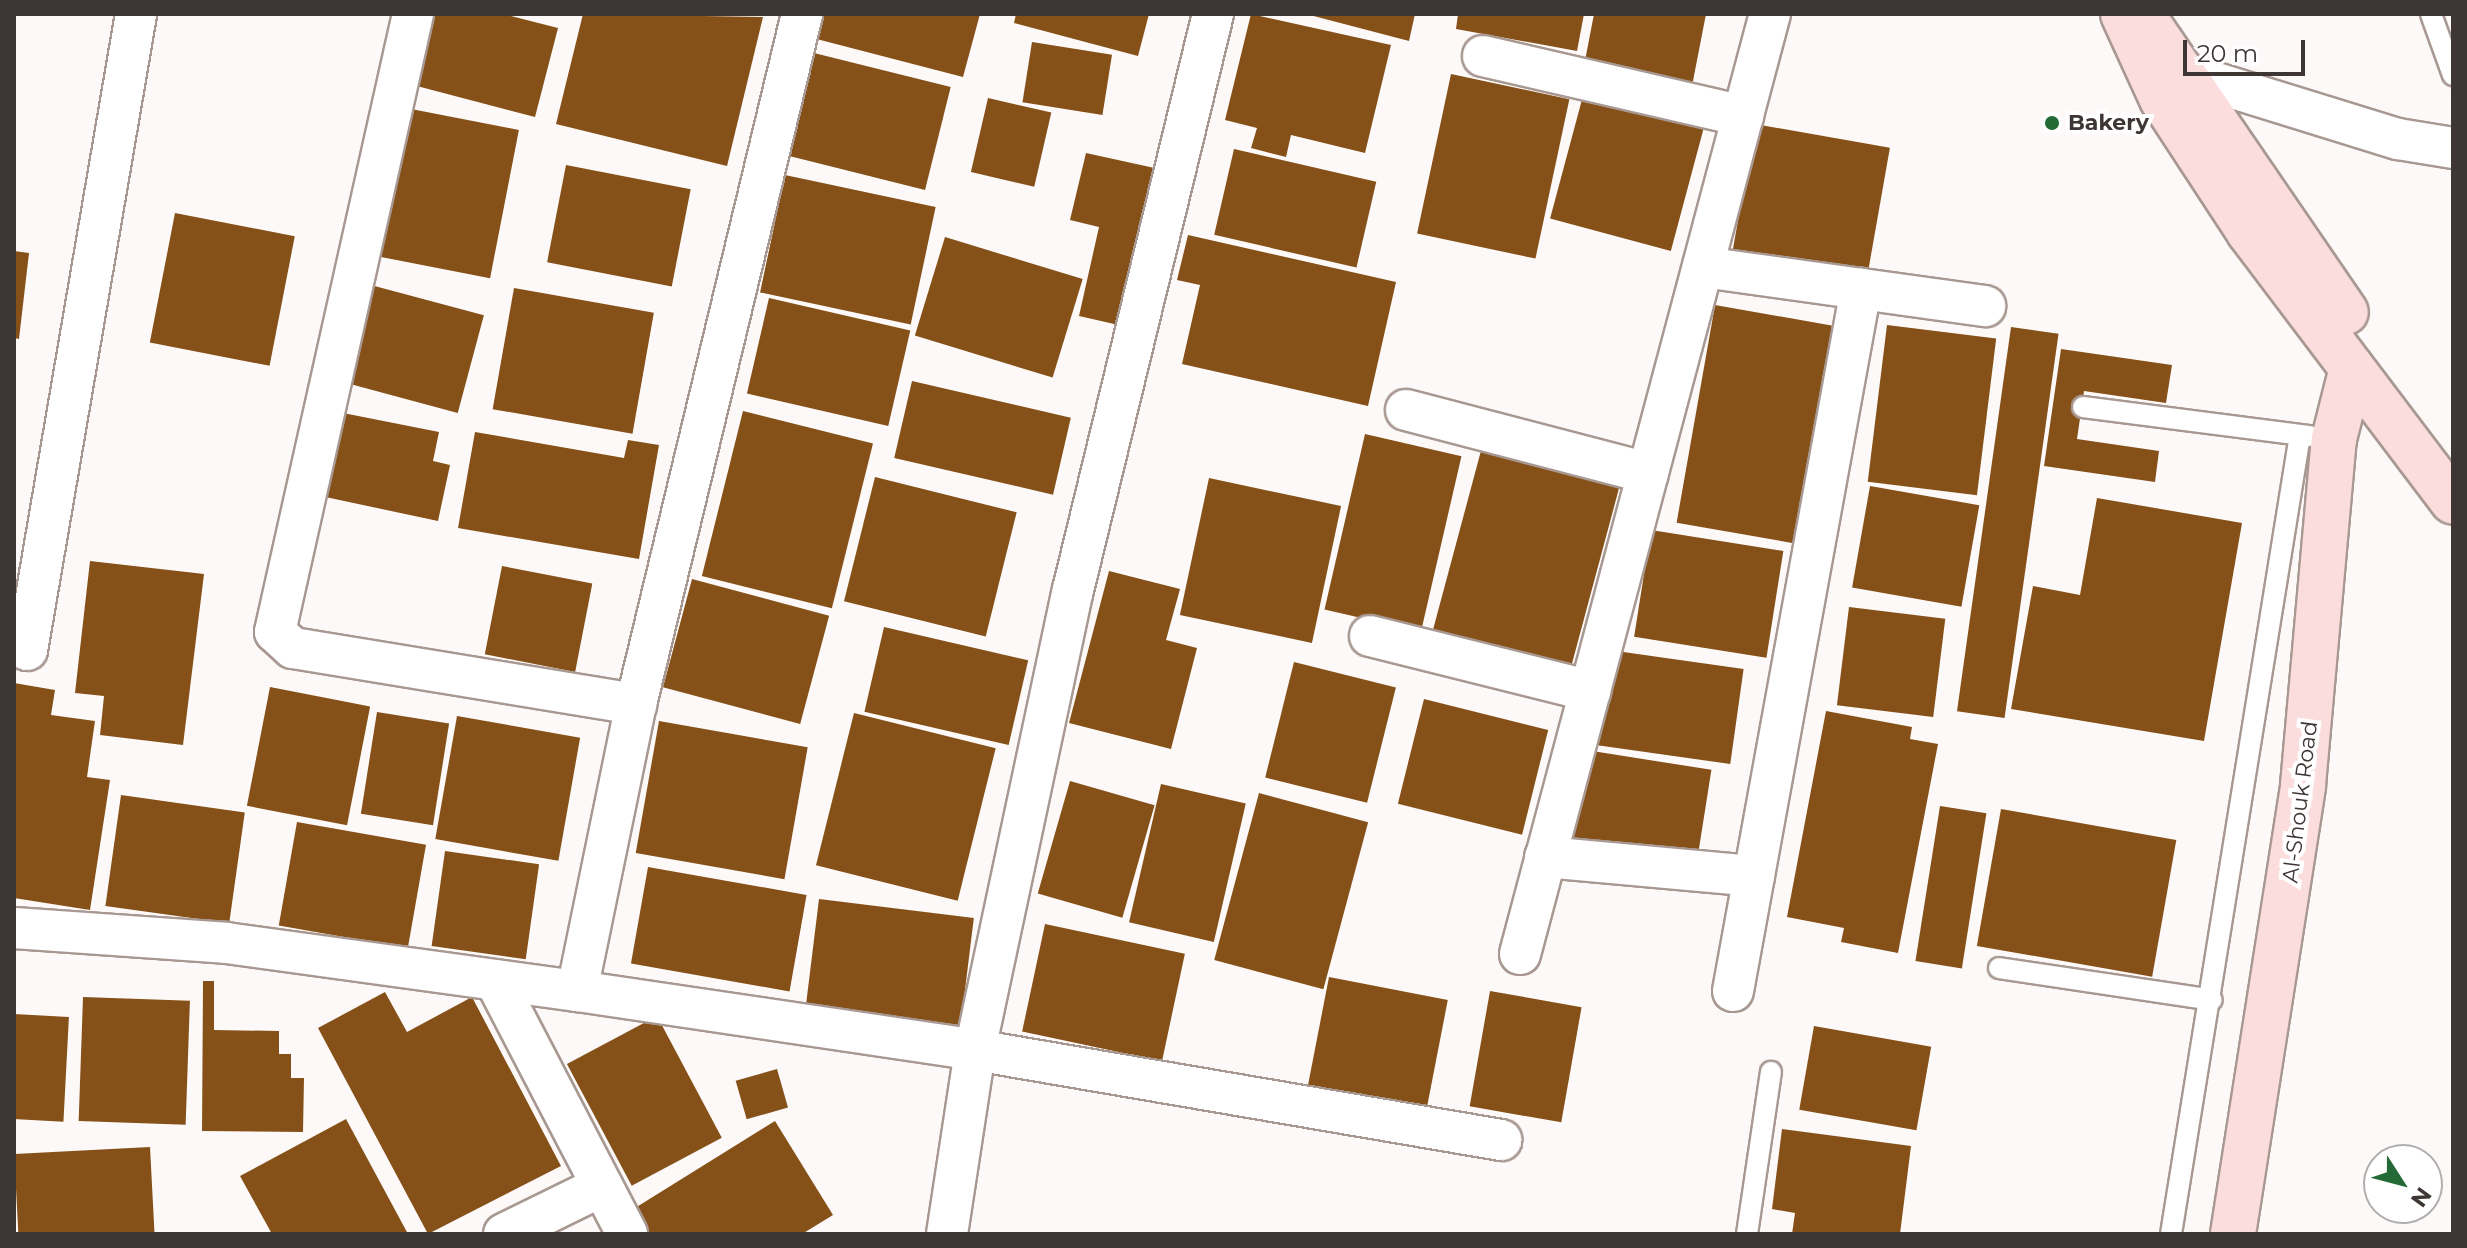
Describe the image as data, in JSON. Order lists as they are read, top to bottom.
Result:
{
  "streets": {
    "main road": ["Al-Shouk Road"]
  },
  "places": ["Bakery"],
  "scale_bar": "20 m",
  "north": "bottom right"
}
